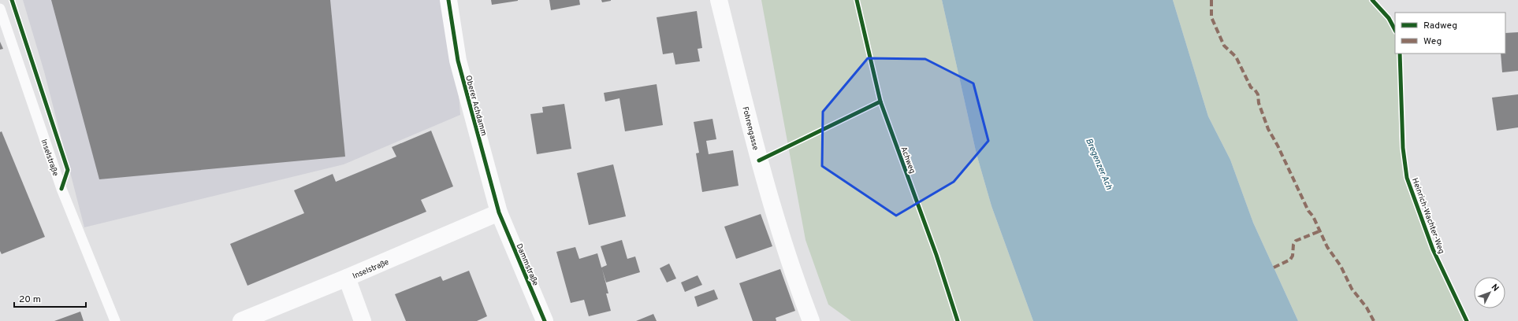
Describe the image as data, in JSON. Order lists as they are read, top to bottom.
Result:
{
  "streets": {
    "street": [
      "Oberer Achdamm",
      "Fohrengasse",
      "Inselstraße",
      "Dammstraße"
    ],
    "cycle path": ["Achweg", "Heinrich-Wachter-Weg"]
  },
  "crossings": [
    ["Oberer Achdamm", "Inselstraße"],
    ["Oberer Achdamm", "Dammstraße"],
    ["Inselstraße", "Dammstraße"]
  ],
  "water": ["Bregenzer Ach"],
  "legend": ["Radweg", "Weg"],
  "scale_bar": "20 m",
  "north": "top right"
}
